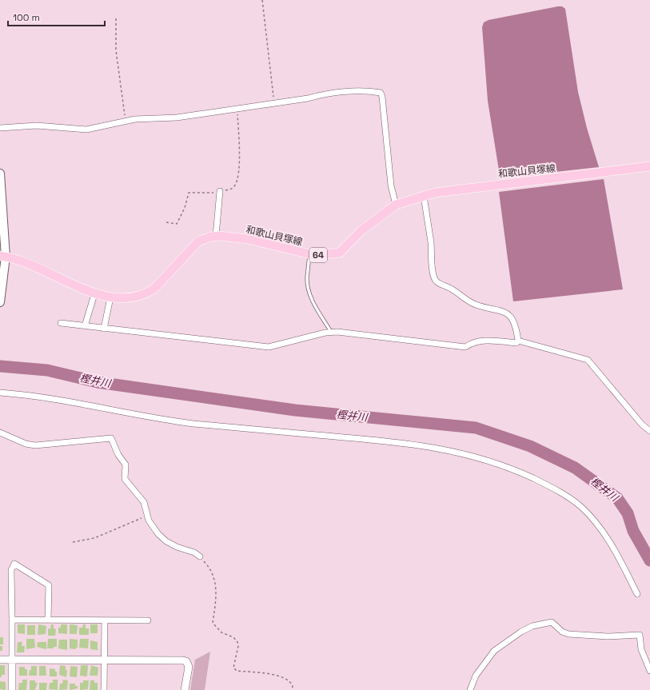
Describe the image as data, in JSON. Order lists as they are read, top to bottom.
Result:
{
  "streets": {
    "main road": ["和歌山貝塚線", "64"]
  },
  "water": ["樫井川"],
  "scale_bar": "100 m"
}
